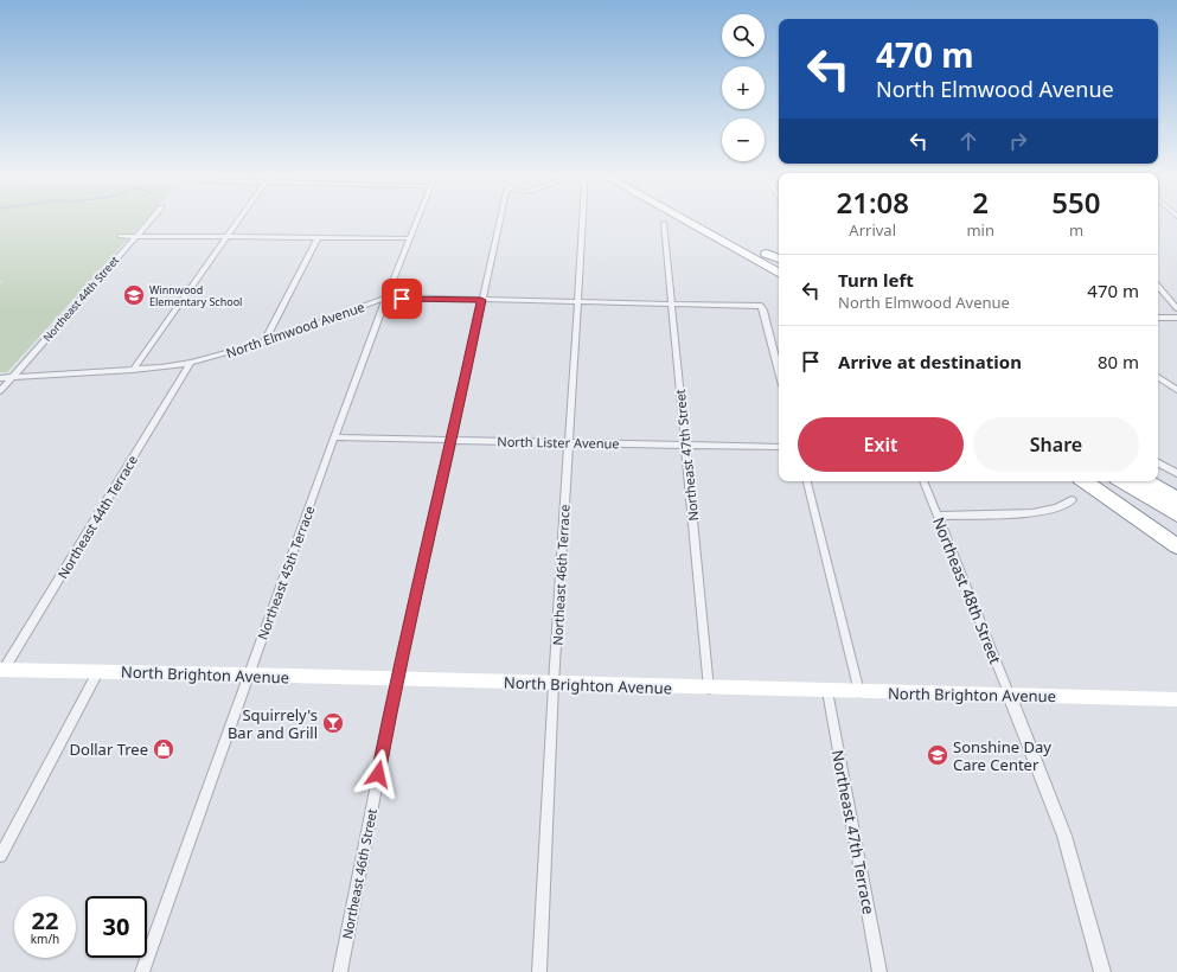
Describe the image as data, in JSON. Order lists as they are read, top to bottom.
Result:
{
  "streets": {
    "main road": ["North Brighton Avenue"],
    "street": [
      "Northeast 44th Street",
      "North Elmwood Avenue",
      "North Lister Avenue",
      "Northeast 47th Street",
      "Northeast 44th Terrace",
      "Northeast 45th Terrace",
      "Northeast 46th Terrace",
      "Northeast 48th Street",
      "Northeast 47th Terrace",
      "Northeast 46th Street"
    ]
  },
  "crossings": [
    ["Northeast 44th Street", "North Elmwood Avenue"],
    ["North Elmwood Avenue", "Northeast 47th Street"],
    ["North Elmwood Avenue", "Northeast 44th Terrace"],
    ["North Elmwood Avenue", "Northeast 45th Terrace"],
    ["North Elmwood Avenue", "Northeast 46th Terrace"],
    ["North Elmwood Avenue", "Northeast 46th Street"],
    ["North Lister Avenue", "Northeast 47th Street"],
    ["North Lister Avenue", "Northeast 45th Terrace"],
    ["North Lister Avenue", "Northeast 46th Terrace"],
    ["North Lister Avenue", "Northeast 46th Street"],
    ["Northeast 47th Street", "North Brighton Avenue"],
    ["Northeast 44th Terrace", "North Brighton Avenue"],
    ["Northeast 45th Terrace", "North Brighton Avenue"],
    ["Northeast 46th Terrace", "North Brighton Avenue"],
    ["Northeast 48th Street", "North Brighton Avenue"],
    ["North Brighton Avenue", "Northeast 47th Terrace"],
    ["North Brighton Avenue", "Northeast 46th Street"]
  ],
  "places": {
    "school or university": ["Winnwood Elementary School", "Sonshine Day Care Center"],
    "bar": ["Squirrely's Bar and Grill"],
    "shop": ["Dollar Tree"]
  },
  "page": {
    "map_buttons": ["+", "−"],
    "turn": ["470 m", "North Elmwood Avenue"],
    "eta": [
      "21:08",
      "Arrival",
      "2",
      "min",
      "550",
      "m"
    ],
    "list": [
      {
        "name": "Turn left",
        "note": "North Elmwood Avenue",
        "value": "470 m"
      },
      {
        "name": "Arrive at destination",
        "value": "80 m"
      }
    ],
    "buttons": ["Exit", "Share"],
    "speed": "22 km/h",
    "limit": "30"
  }
}
